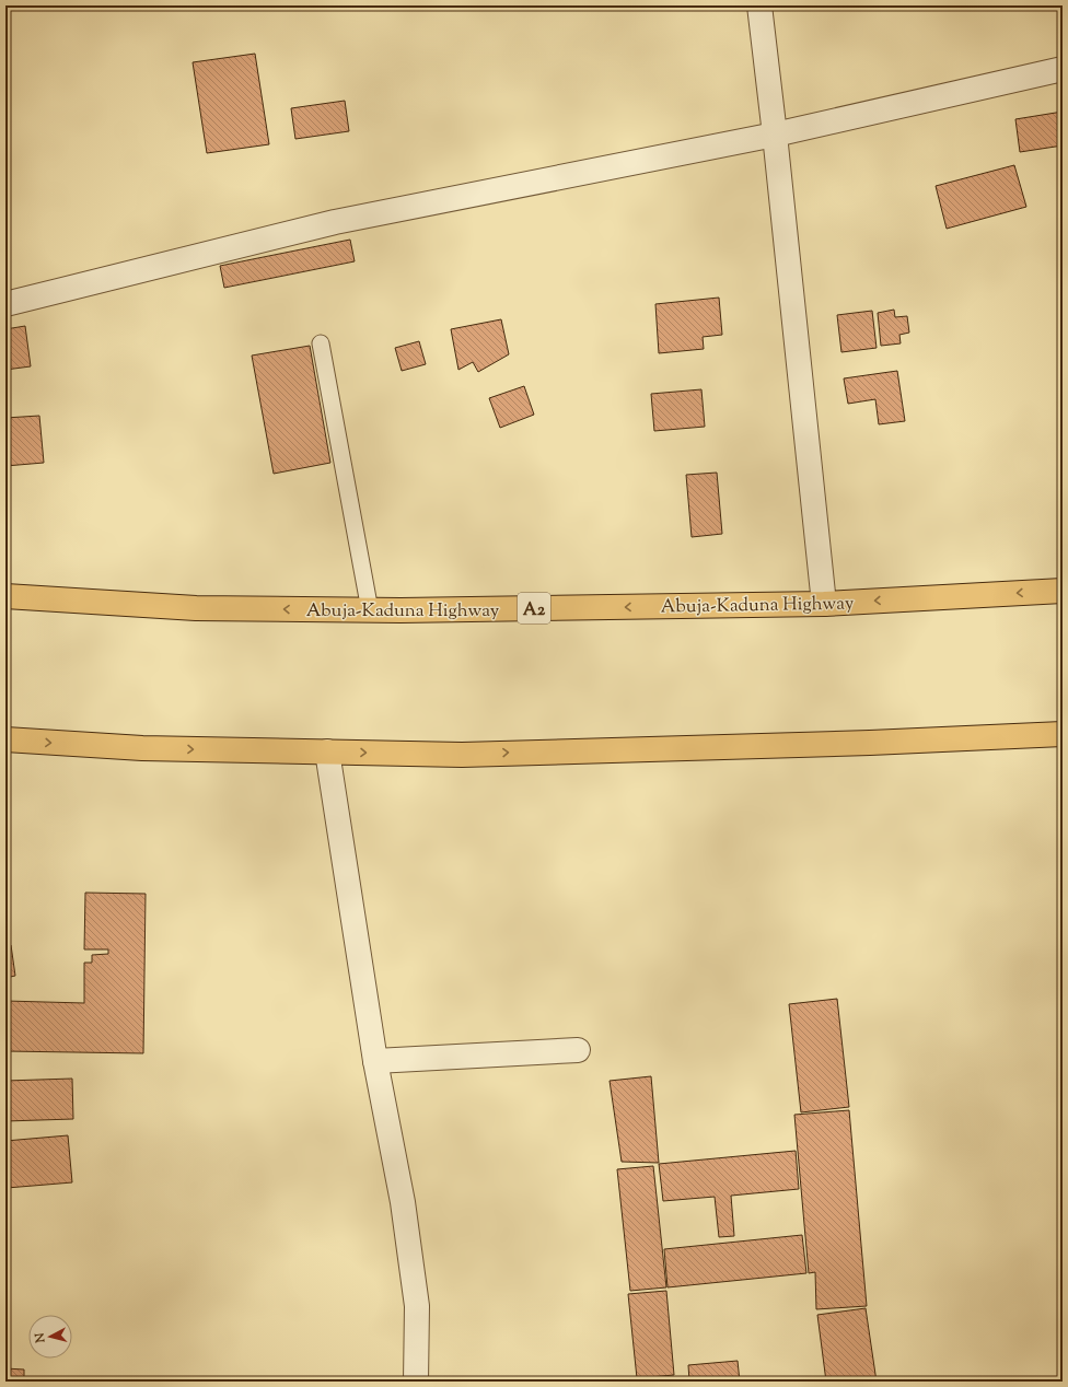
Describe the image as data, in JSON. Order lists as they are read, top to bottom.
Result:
{
  "streets": {
    "highway": ["Abuja-Kaduna Highway", "A2"]
  },
  "north": "left"
}
